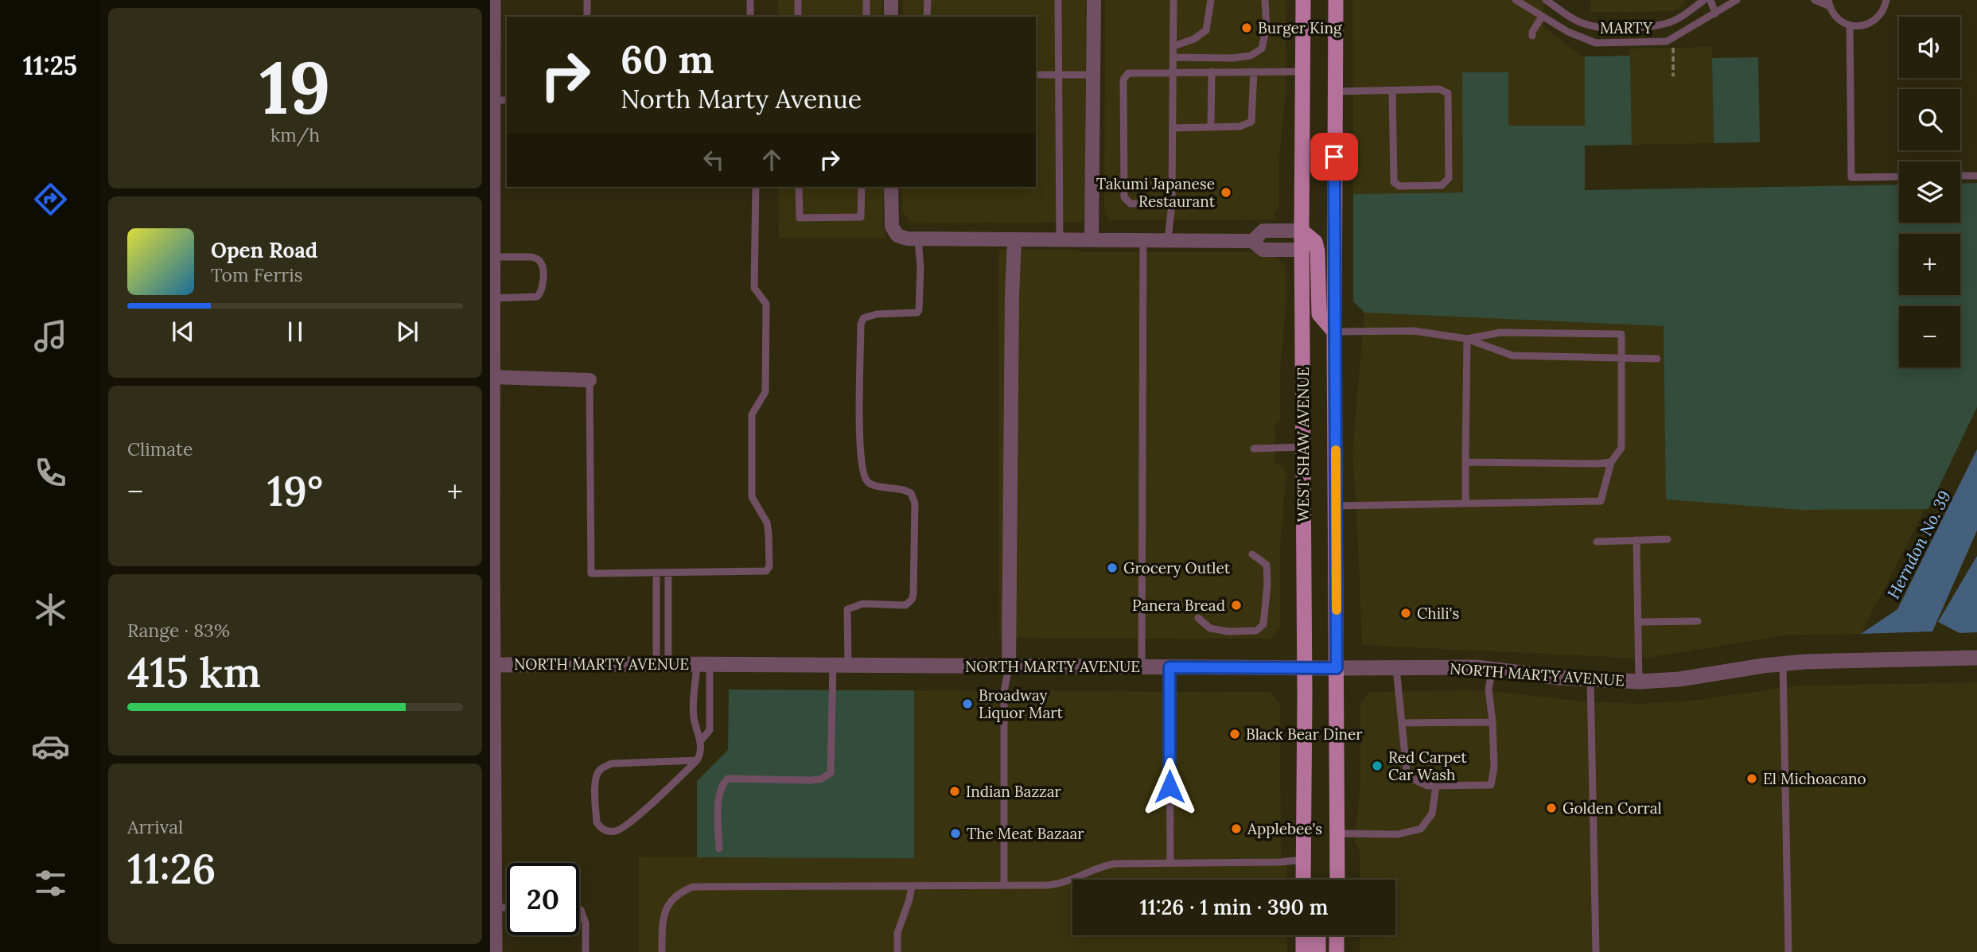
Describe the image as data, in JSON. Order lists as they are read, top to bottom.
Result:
{
  "streets": {
    "main road": ["WEST SHAW AVENUE"],
    "street": ["NORTH MARTY AVENUE"],
    "lane": ["MARTY"]
  },
  "crossings": [
    ["WEST SHAW AVENUE", "NORTH MARTY AVENUE"]
  ],
  "water": ["Herndon No. 39"],
  "places": [
    "Burger King",
    "Takumi Japanese Restaurant",
    "Grocery Outlet",
    "Panera Bread",
    "Chili's",
    "Broadway Liquor Mart",
    "Black Bear Diner",
    "Red Carpet Car Wash",
    "El Michoacano",
    "Indian Bazzar",
    "Golden Corral",
    "Applebee's",
    "The Meat Bazaar"
  ],
  "page": {
    "tabs": "11:25",
    "tile": [
      ["19", "km/h"],
      "Climate",
      ["Range · 83%", "415 km"],
      ["Arrival", "11:26"]
    ],
    "map_buttons": ["+", "−"],
    "turn": ["60 m", "North Marty Avenue"],
    "song": ["Open Road", "Tom Ferris"],
    "heat": ["−", "19°", "+"],
    "limit": "20",
    "trip": "11:26 · 1 min · 390 m"
  }
}
